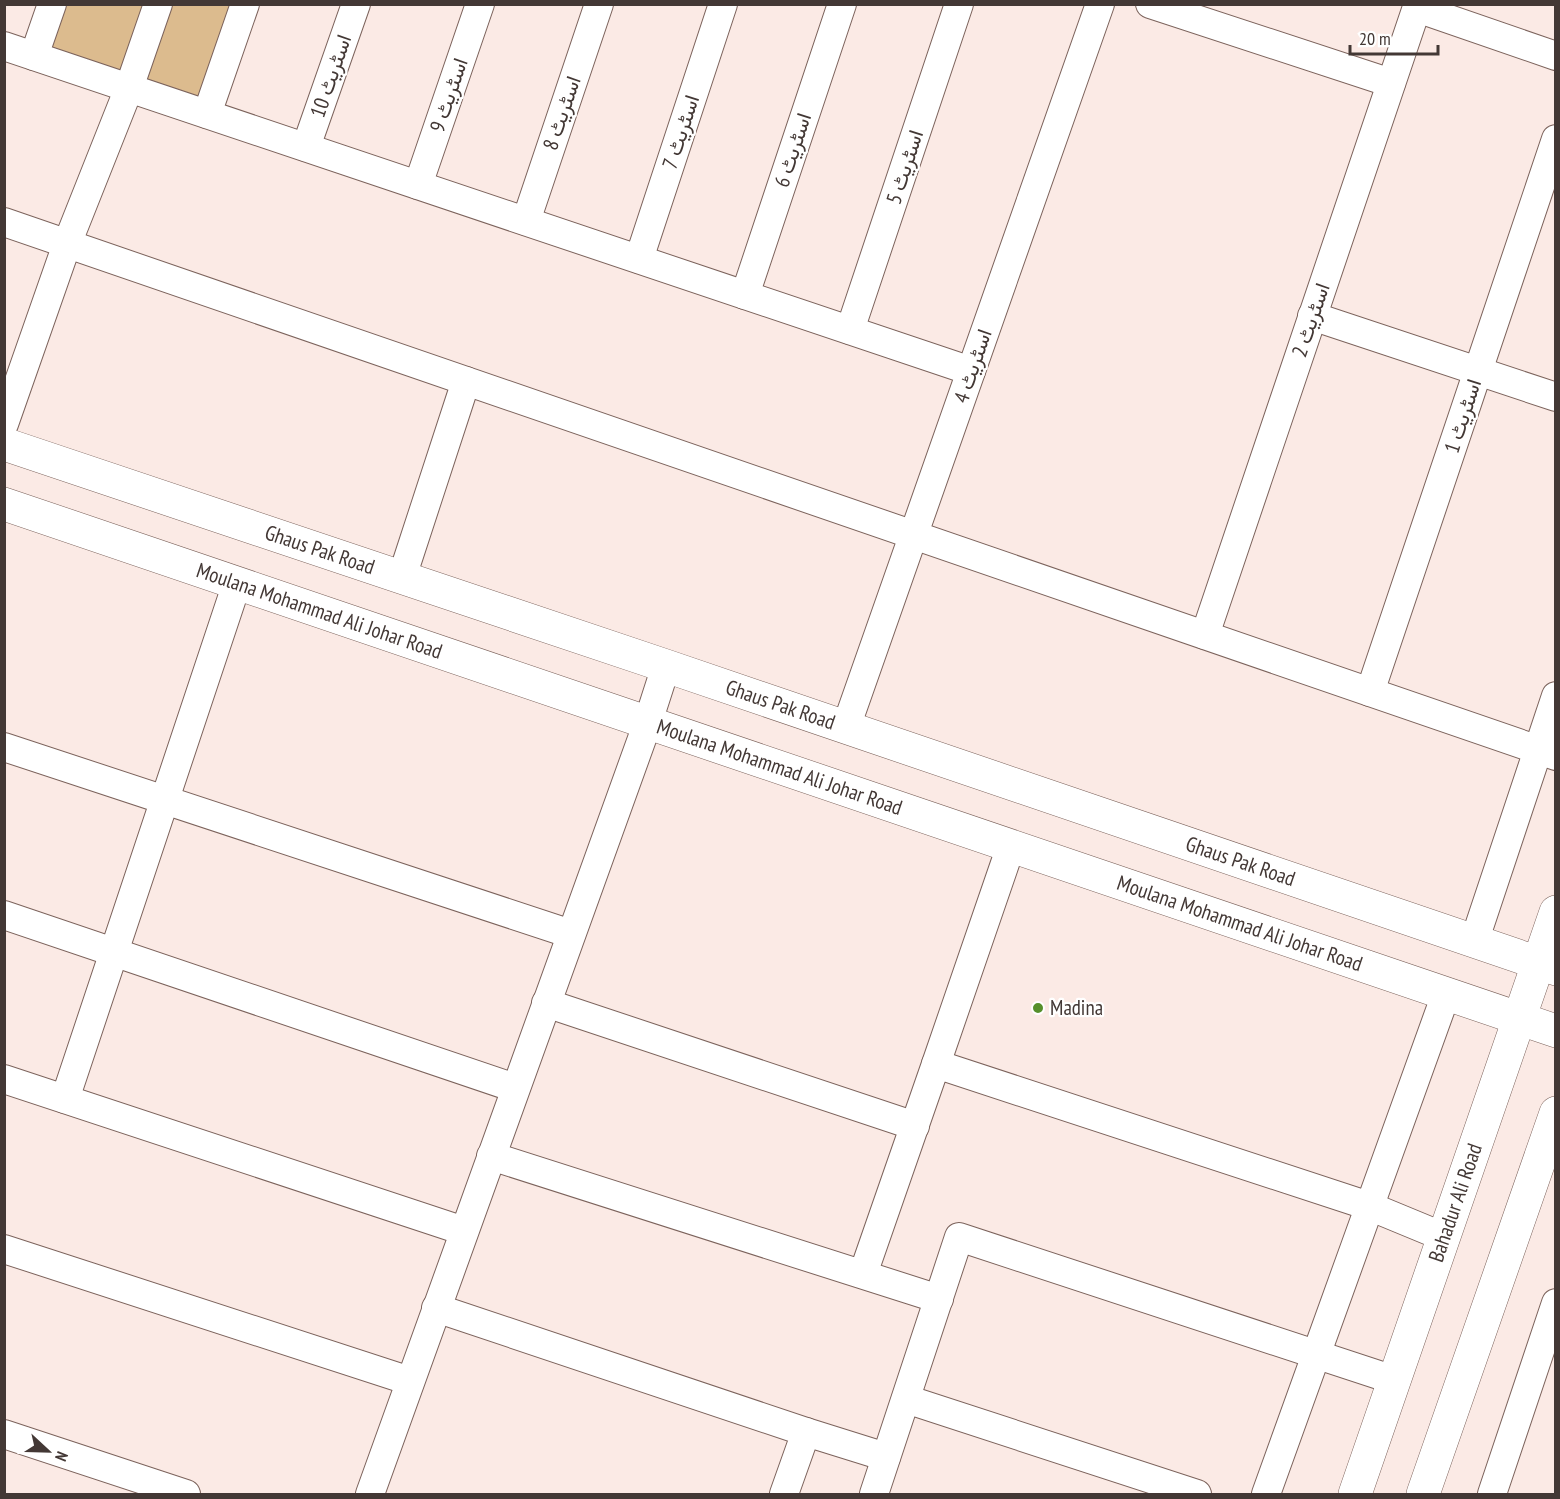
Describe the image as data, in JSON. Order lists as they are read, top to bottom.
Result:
{
  "streets": {
    "main road": ["Ghaus Pak Road", "Moulana Mohammad Ali Johar Road", "Bahadur Ali Road"],
    "street": [
      "اسٹریٹ 10",
      "اسٹریٹ 9",
      "اسٹریٹ 8",
      "اسٹریٹ 7",
      "اسٹریٹ 6",
      "اسٹریٹ 5",
      "اسٹریٹ 2",
      "اسٹریٹ 4",
      "اسٹریٹ 1"
    ]
  },
  "crossings": [
    ["اسٹریٹ 4", "Ghaus Pak Road"],
    ["Ghaus Pak Road", "Bahadur Ali Road"],
    ["Moulana Mohammad Ali Johar Road", "Bahadur Ali Road"]
  ],
  "places": ["Madina"],
  "scale_bar": "20 m",
  "north": "right"
}
